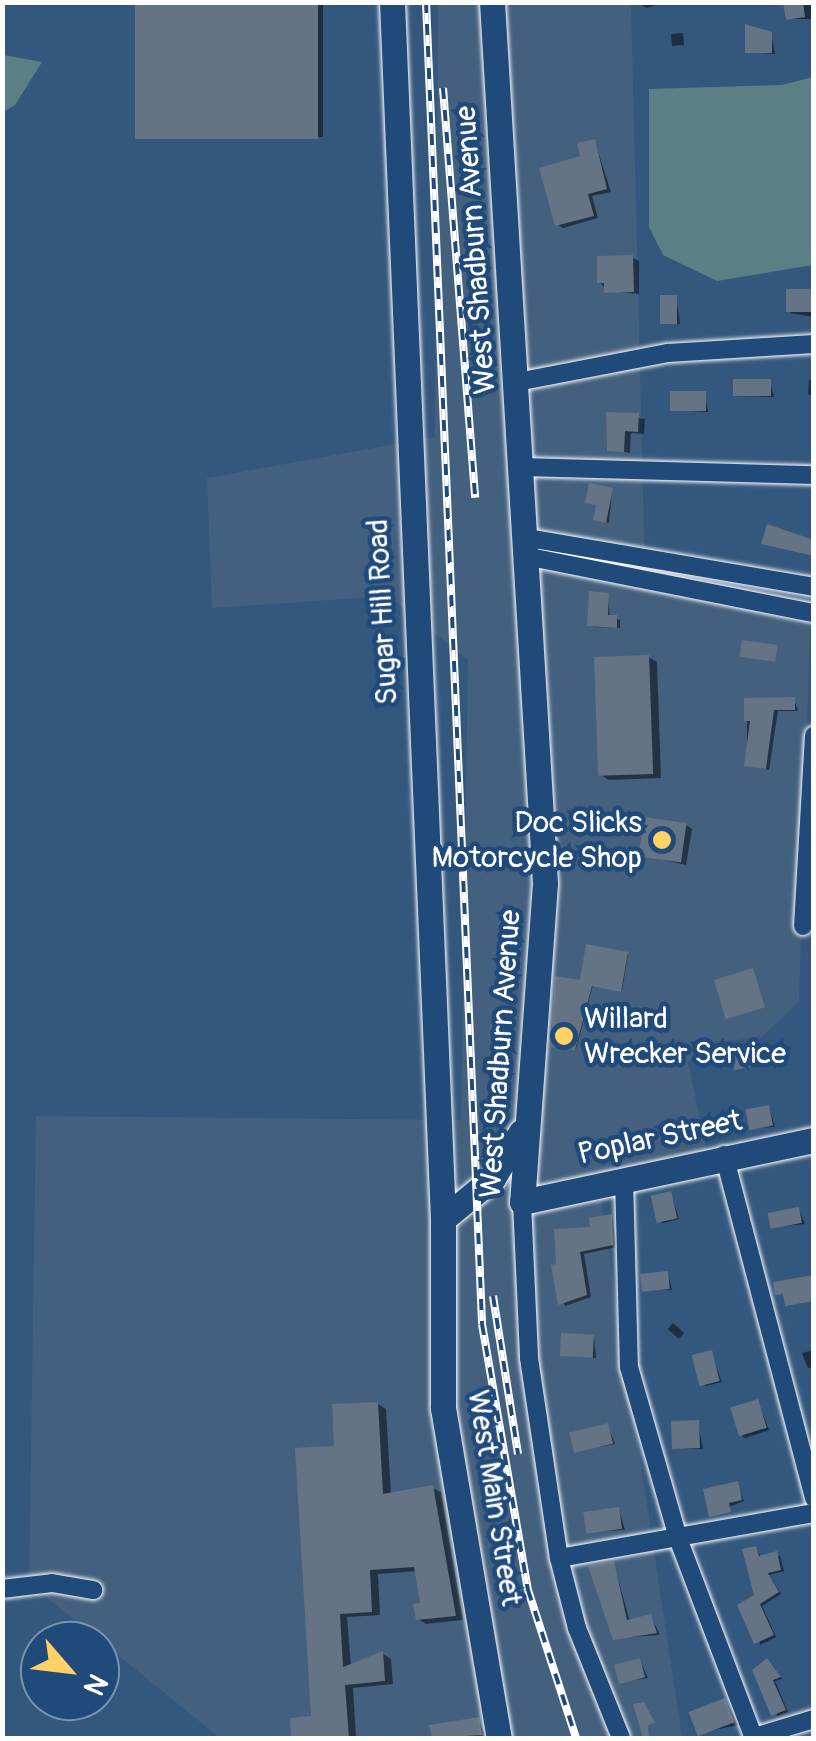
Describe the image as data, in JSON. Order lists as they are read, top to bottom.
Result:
{
  "streets": {
    "street": [
      "West Shadburn Avenue",
      "Sugar Hill Road",
      "Poplar Street",
      "West Main Street"
    ]
  },
  "crossings": [
    ["West Shadburn Avenue", "Poplar Street"],
    ["Sugar Hill Road", "West Main Street"]
  ],
  "places": ["Doc Slicks Motorcycle Shop", "Willard Wrecker Service"],
  "north": "bottom right"
}
